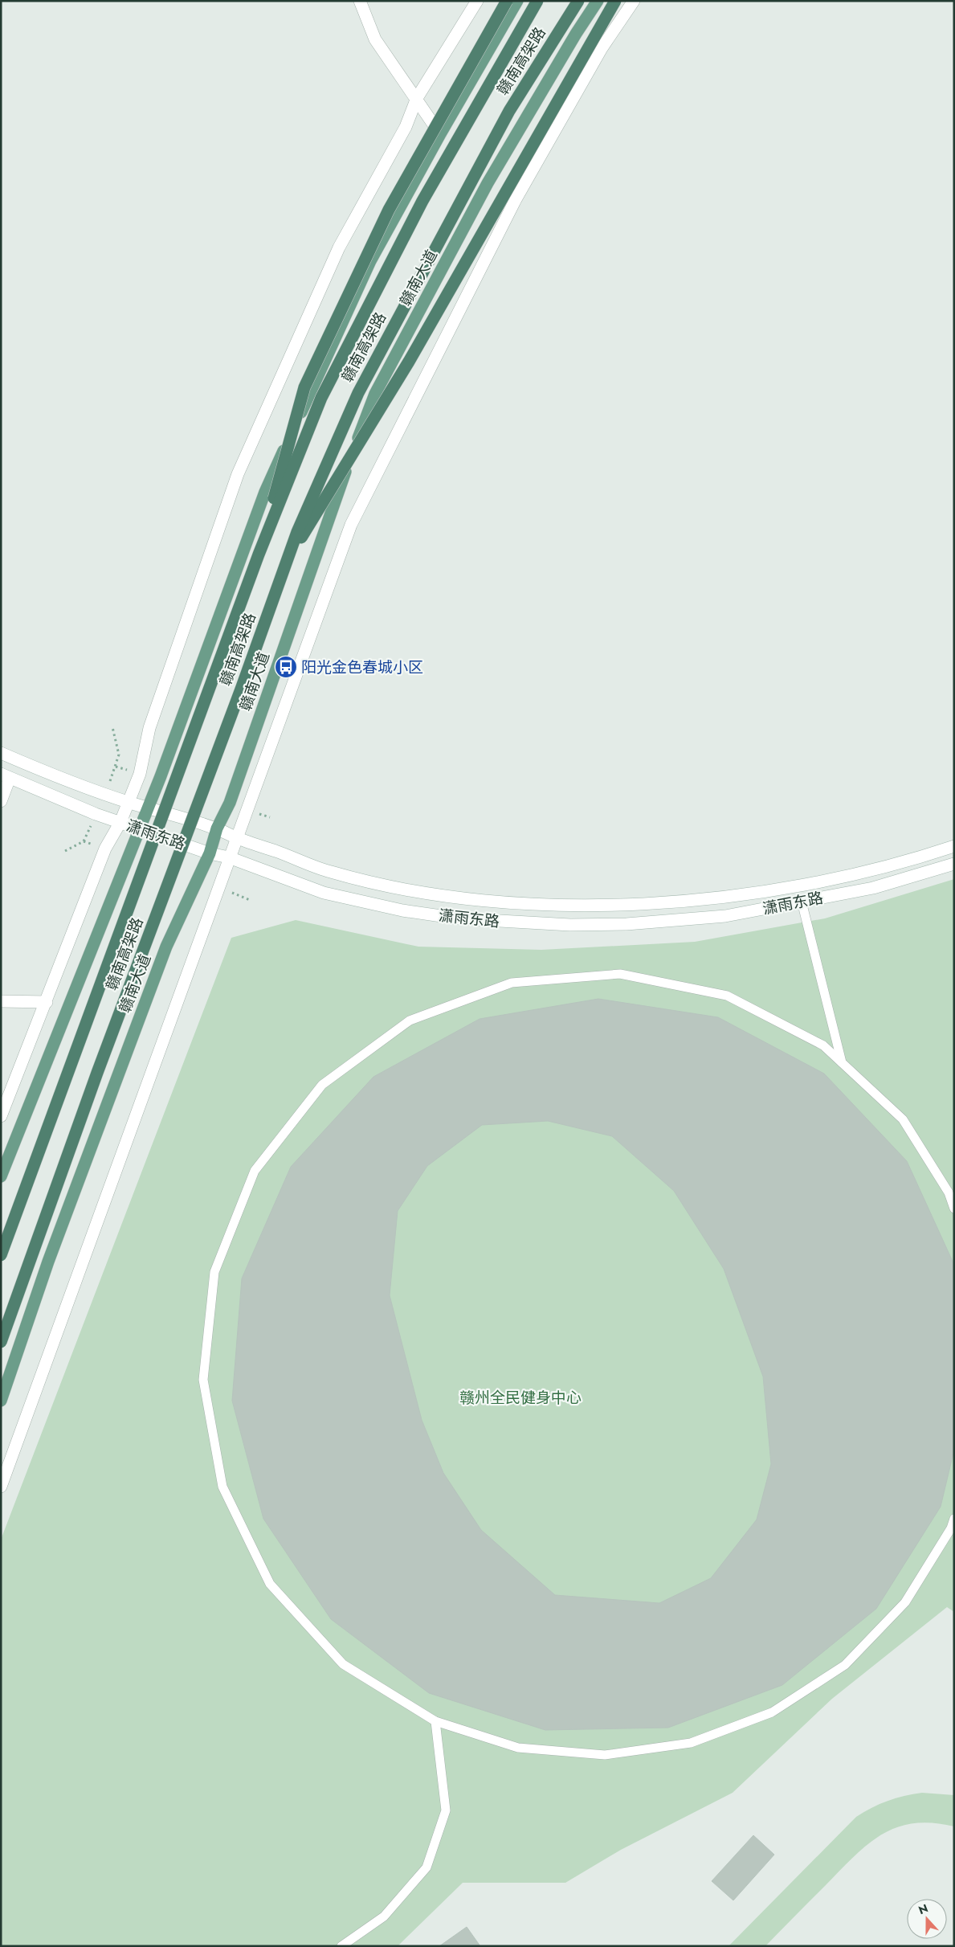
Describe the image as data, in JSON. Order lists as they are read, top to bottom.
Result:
{
  "streets": {
    "highway": ["赣南高架路"],
    "main road": ["赣南大道"],
    "street": ["潇雨东路"]
  },
  "crossings": [
    ["赣南大道", "潇雨东路"]
  ],
  "parks": ["赣州全民健身中心"],
  "places": {
    "bus stop": ["阳光金色春城小区"]
  },
  "north": "top"
}
